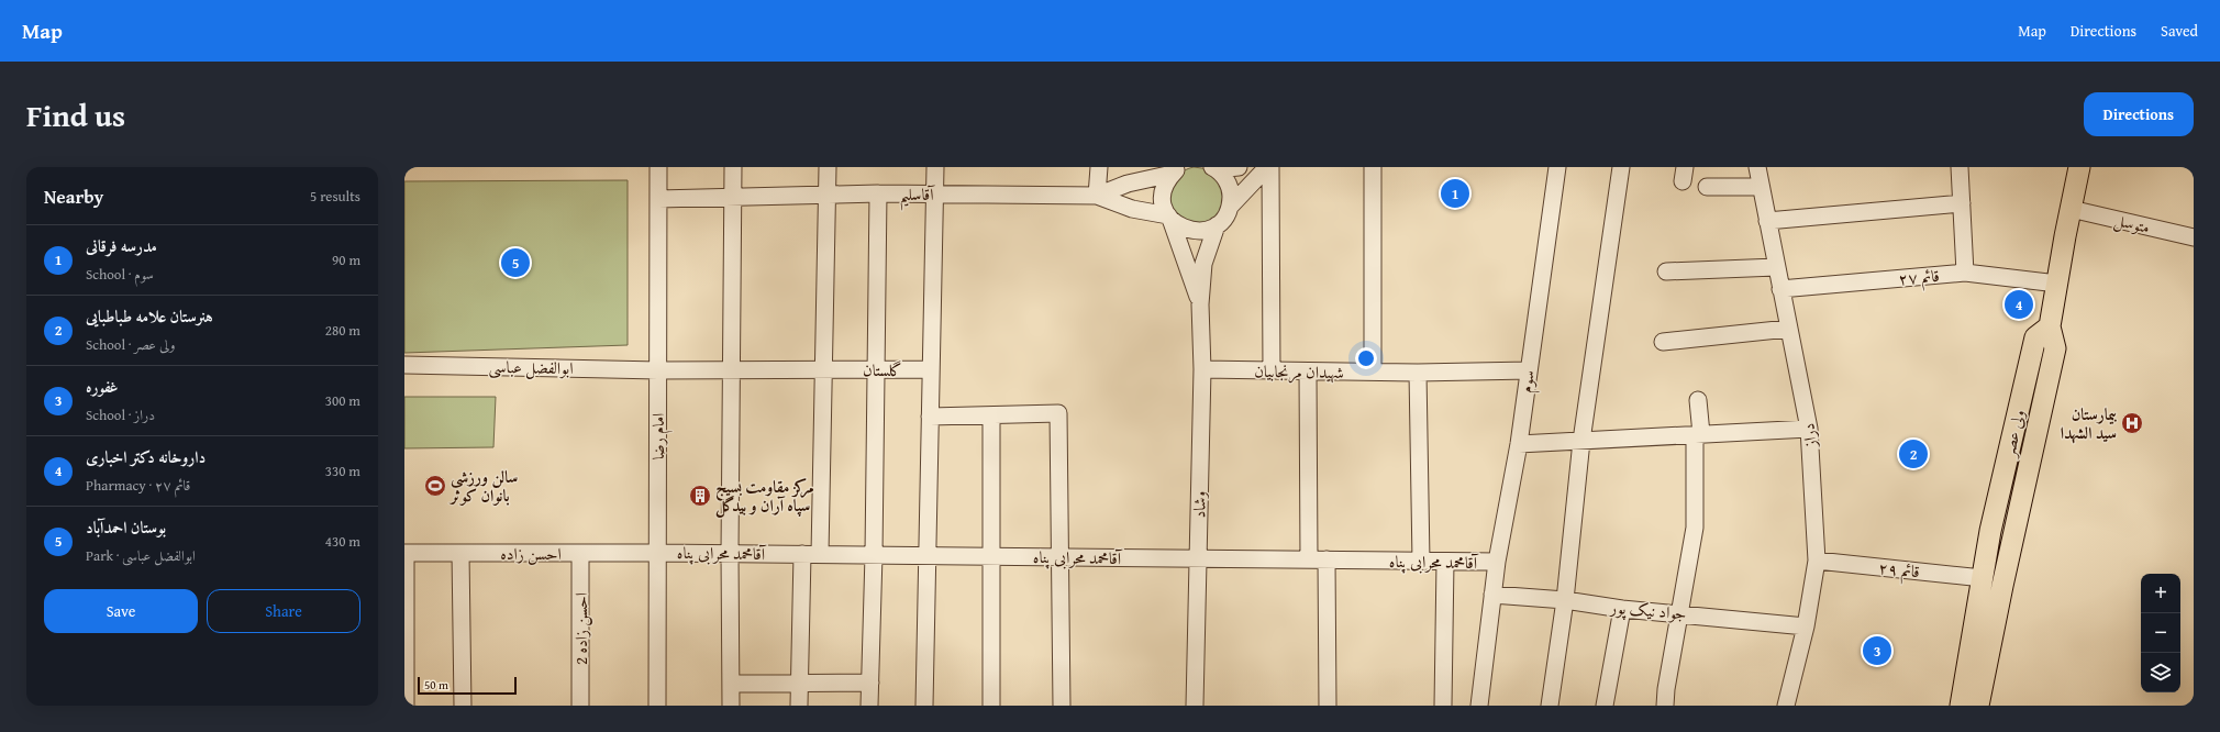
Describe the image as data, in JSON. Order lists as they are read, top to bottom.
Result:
{
  "streets": {
    "main road": ["ولی عصر"],
    "street": [
      "آقاسلیم",
      "متوسل",
      "قائم ۲۷",
      "ابوالفضل عباسی",
      "گلستان",
      "شهیدان مرنجابیان",
      "سوم",
      "دراز",
      "امام رضا",
      "وشاد",
      "احسن زاده",
      "آقامحمد محرابی پناه",
      "قائم ۲۹",
      "جواد نیک پور",
      "احسن زاده 2"
    ]
  },
  "crossings": [
    ["آقاسلیم", "امام رضا"],
    ["قائم ۲۷", "دراز"],
    ["ابوالفضل عباسی", "گلستان"],
    ["ابوالفضل عباسی", "امام رضا"],
    ["گلستان", "امام رضا"],
    ["شهیدان مرنجابیان", "سوم"],
    ["شهیدان مرنجابیان", "وشاد"],
    ["سوم", "آقامحمد محرابی پناه"],
    ["سوم", "جواد نیک پور"],
    ["ولی عصر", "قائم ۲۹"],
    ["دراز", "قائم ۲۹"],
    ["دراز", "جواد نیک پور"],
    ["امام رضا", "احسن زاده"],
    ["امام رضا", "آقامحمد محرابی پناه"],
    ["وشاد", "آقامحمد محرابی پناه"],
    ["احسن زاده", "آقامحمد محرابی پناه"],
    ["احسن زاده", "احسن زاده 2"]
  ],
  "places": {
    "hospital": ["بیمارستان سید الشهدا"],
    "sports": ["سالن ورزشی بانوان کوثر"],
    "building": ["مرکز مقاومت بسیج سپاه آران و بیدگل"]
  },
  "scale_bar": "50 m",
  "page": {
    "header": "Map",
    "nav": ["Map", "Directions", "Saved"],
    "title": "Find us",
    "buttons": [
      "Directions",
      ["Save", "Share"]
    ],
    "heading": ["Nearby", "5 results"],
    "pins": [
      "1",
      "5",
      "4",
      "2",
      "3"
    ],
    "list": [
      {
        "mark": "1",
        "name": "مدرسه فرقانی",
        "note": "School · سوم",
        "value": "90 m"
      },
      {
        "mark": "2",
        "name": "هنرستان علامه طباطبایی",
        "note": "School · ولی عصر",
        "value": "280 m"
      },
      {
        "mark": "3",
        "name": "غفوره",
        "note": "School · دراز",
        "value": "300 m"
      },
      {
        "mark": "4",
        "name": "داروخانه دکتر اخباری",
        "note": "Pharmacy · قائم ۲۷",
        "value": "330 m"
      },
      {
        "mark": "5",
        "name": "بوستان احمدآباد",
        "note": "Park · ابوالفضل عباسی",
        "value": "430 m"
      }
    ],
    "map_buttons": ["+", "−"],
    "scale": "50 m"
  }
}
